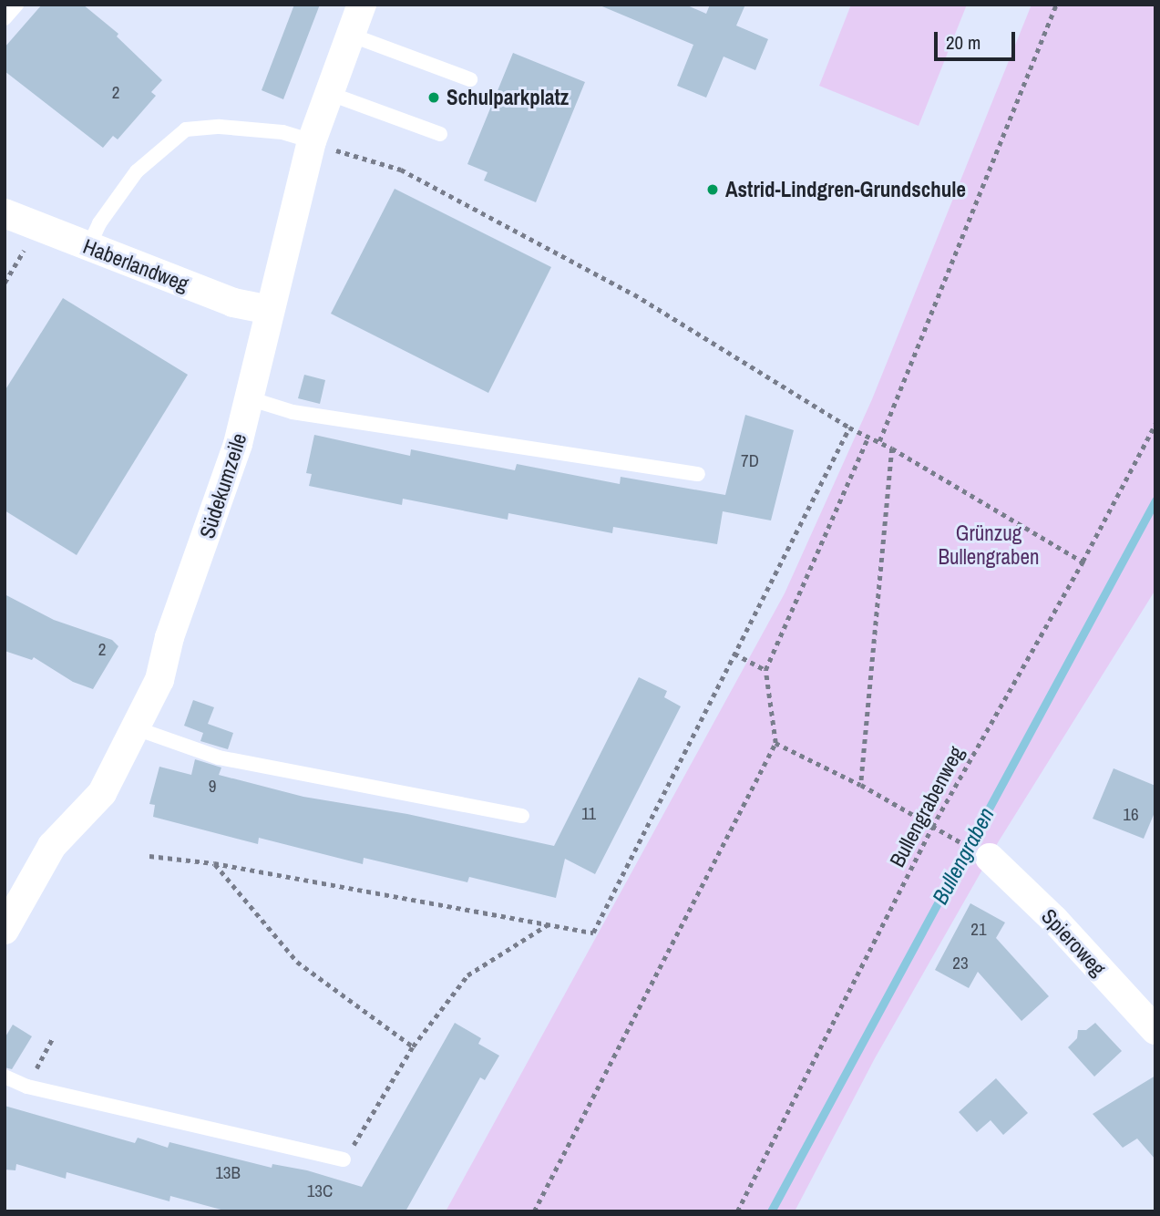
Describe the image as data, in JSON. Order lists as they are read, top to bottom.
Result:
{
  "streets": {
    "street": ["Haberlandweg", "Südekumzeile", "Spieroweg"],
    "path": ["Bullengrabenweg"]
  },
  "crossings": [
    ["Haberlandweg", "Südekumzeile"]
  ],
  "water": ["Bullengraben"],
  "parks": ["Grünzug Bullengraben"],
  "places": ["Schulparkplatz", "Astrid-Lindgren-Grundschule"],
  "house_numbers": [
    "2",
    "7D",
    "2",
    "9",
    "11",
    "16",
    "21",
    "23",
    "13B",
    "13C"
  ],
  "scale_bar": "20 m"
}
